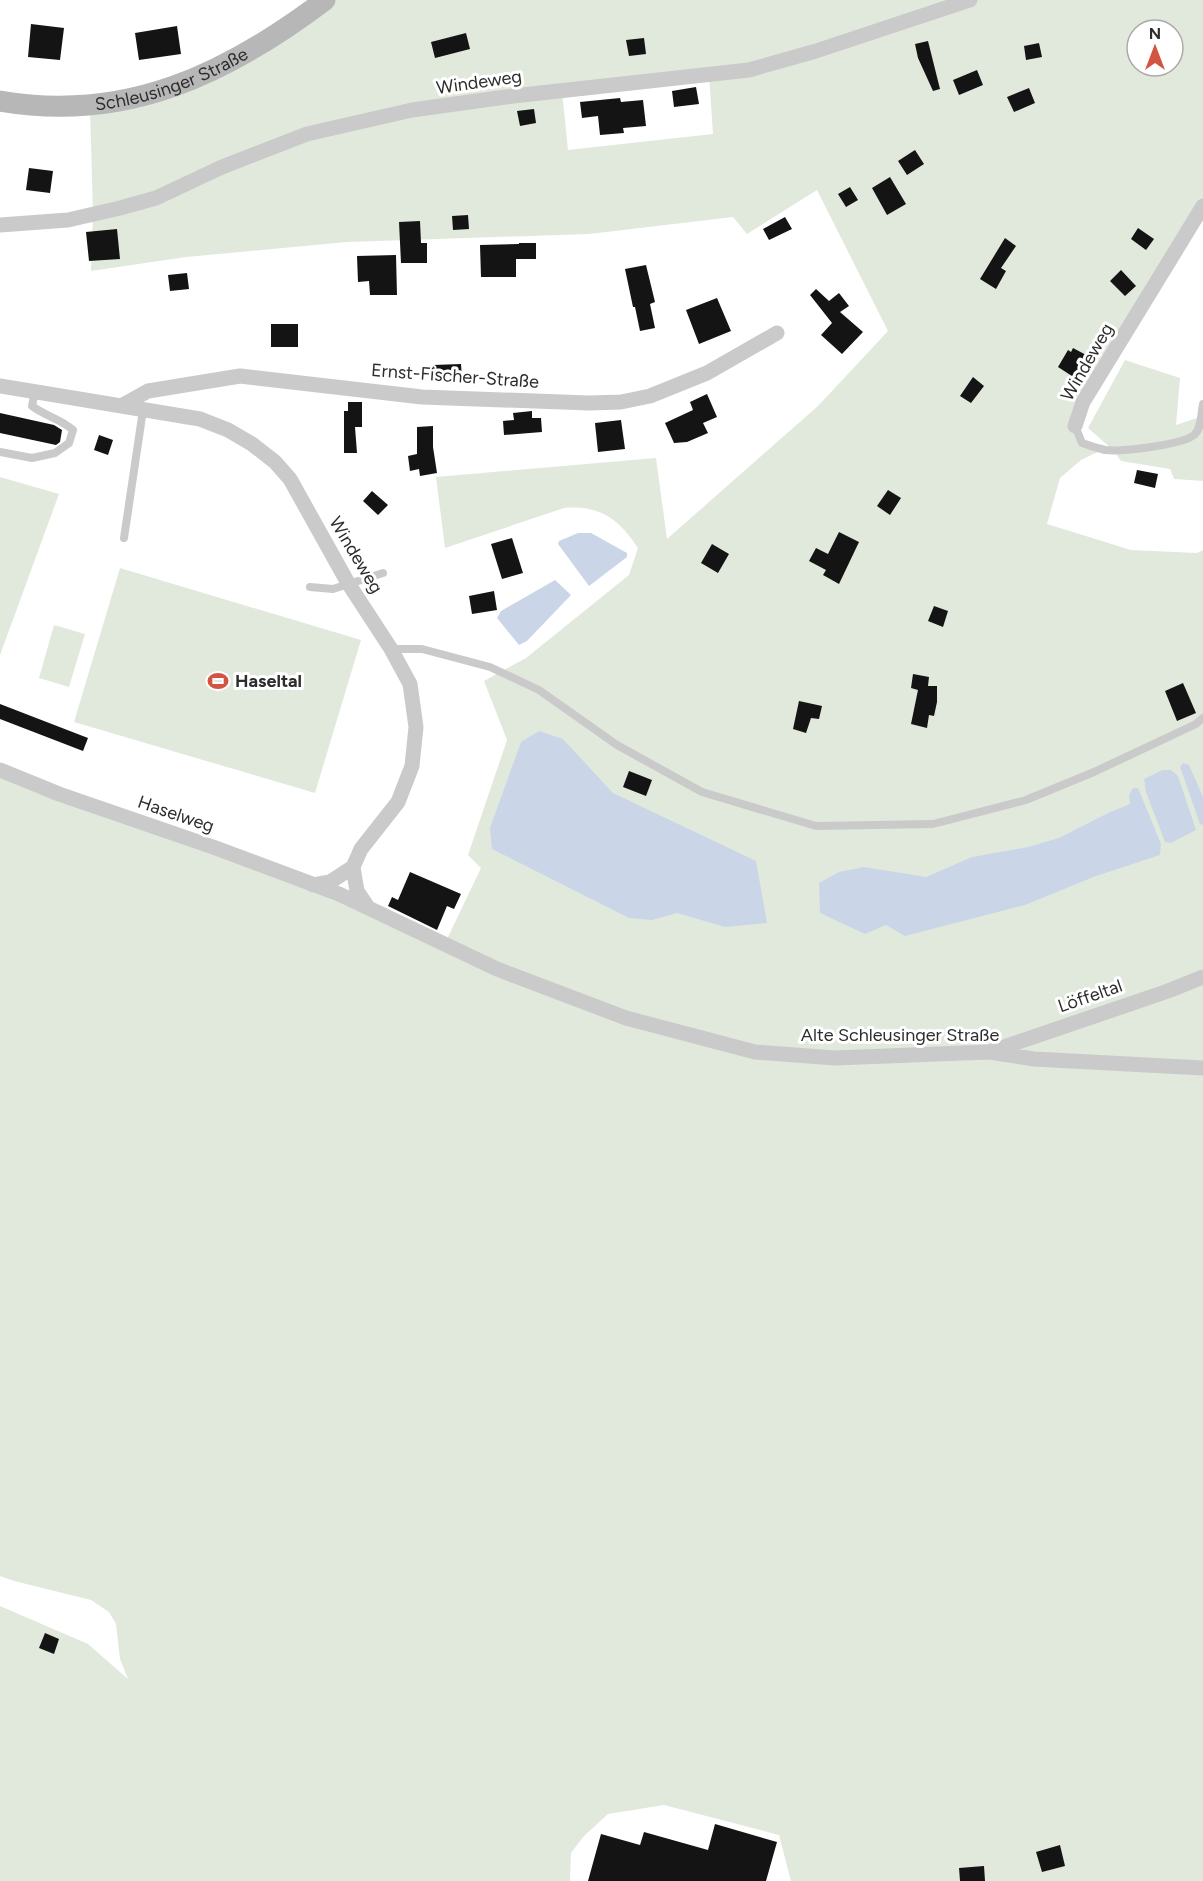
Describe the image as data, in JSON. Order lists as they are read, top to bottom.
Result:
{
  "streets": {
    "main road": ["Schleusinger Straße"],
    "street": [
      "Windeweg",
      "Ernst-Fischer-Straße",
      "Haselweg",
      "Löffeltal",
      "Alte Schleusinger Straße"
    ]
  },
  "crossings": [
    ["Windeweg", "Ernst-Fischer-Straße"],
    ["Haselweg", "Alte Schleusinger Straße"],
    ["Löffeltal", "Alte Schleusinger Straße"]
  ],
  "places": {
    "sports": ["Haseltal"]
  },
  "north": "top"
}
